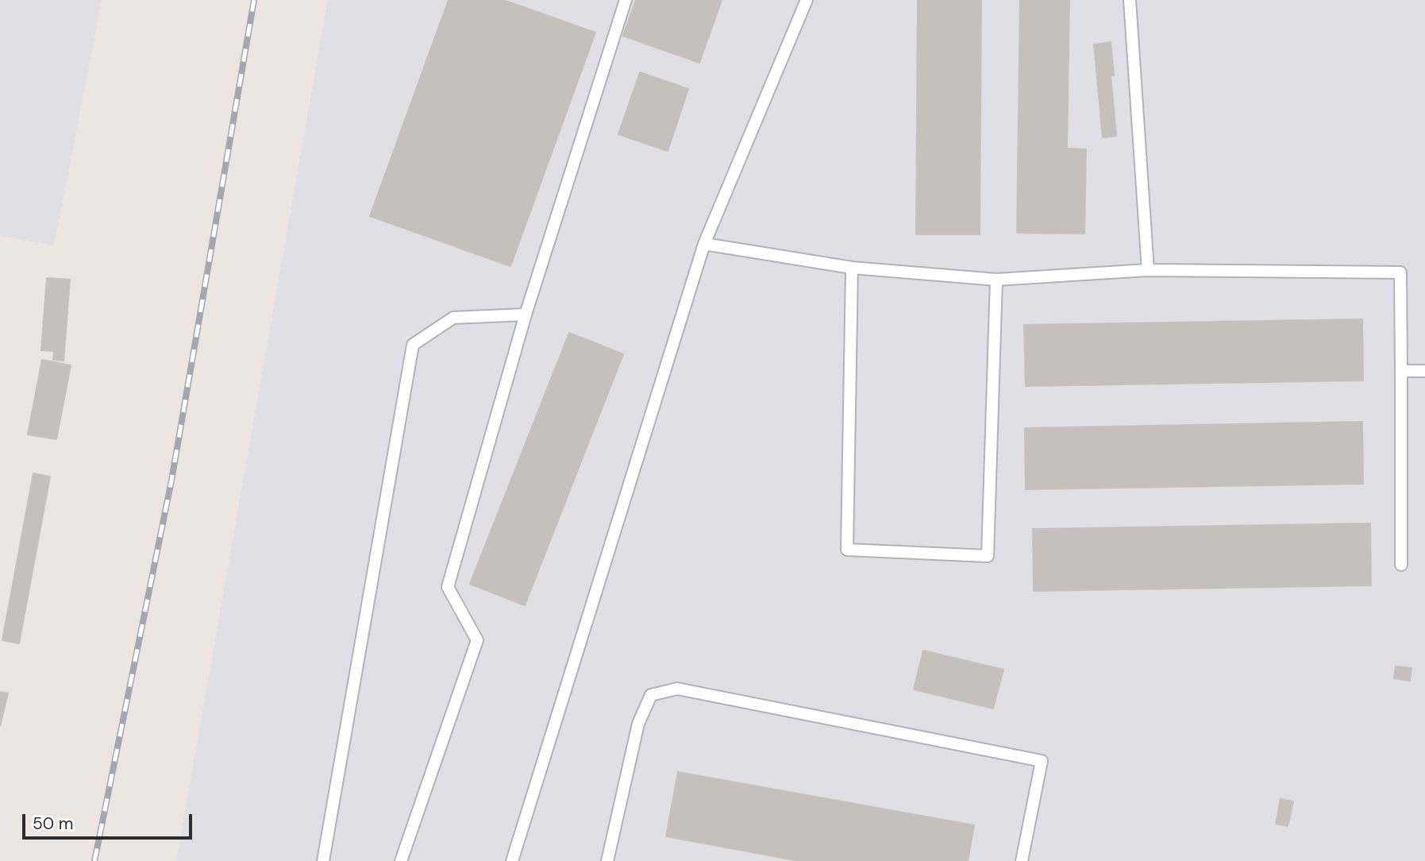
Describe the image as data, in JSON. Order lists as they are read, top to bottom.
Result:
{
  "scale_bar": "50 m"
}
